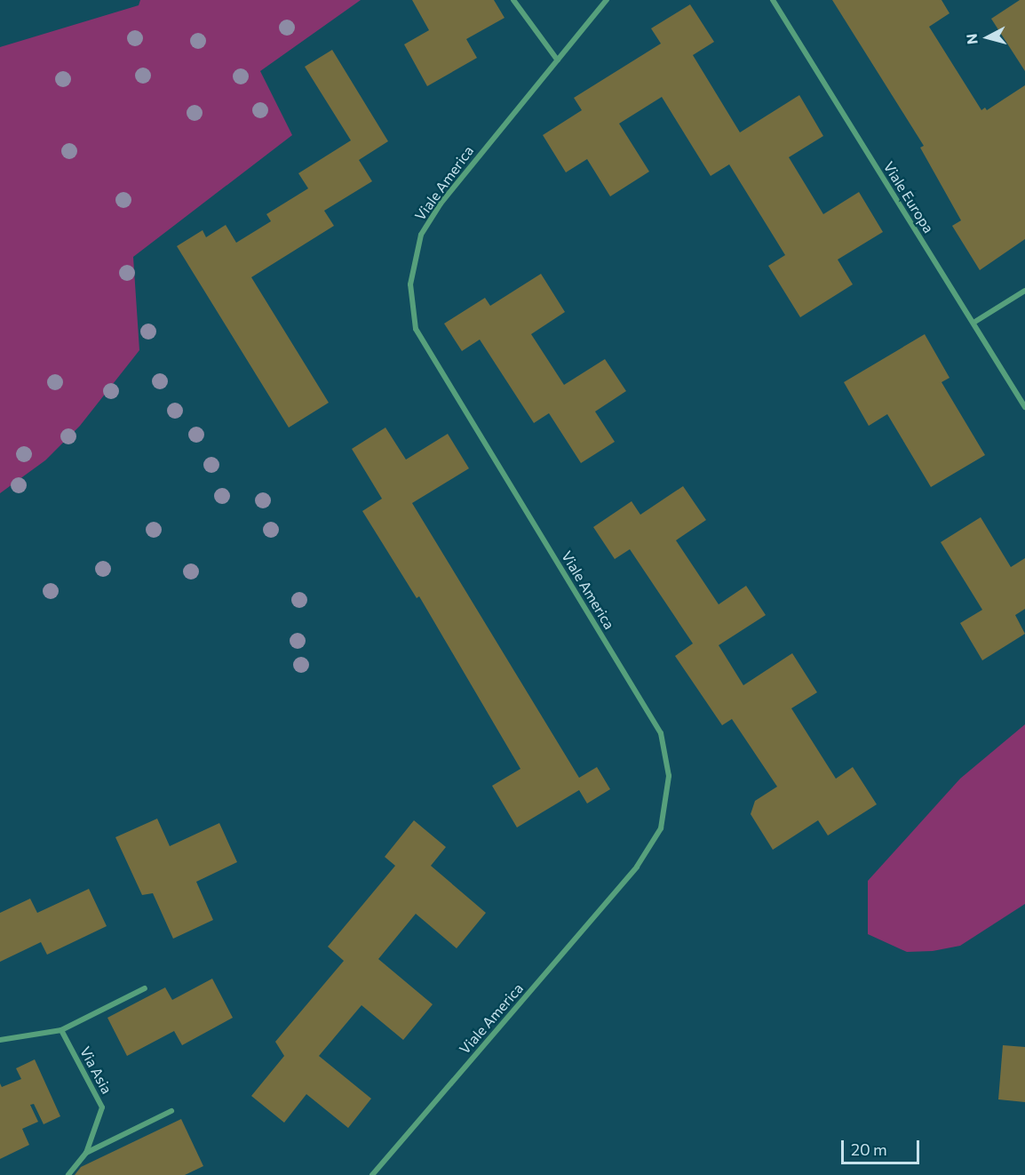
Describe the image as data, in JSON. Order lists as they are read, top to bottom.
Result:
{
  "streets": {
    "street": ["Viale America", "Viale Europa", "Via Asia"]
  },
  "scale_bar": "20 m",
  "north": "left"
}
